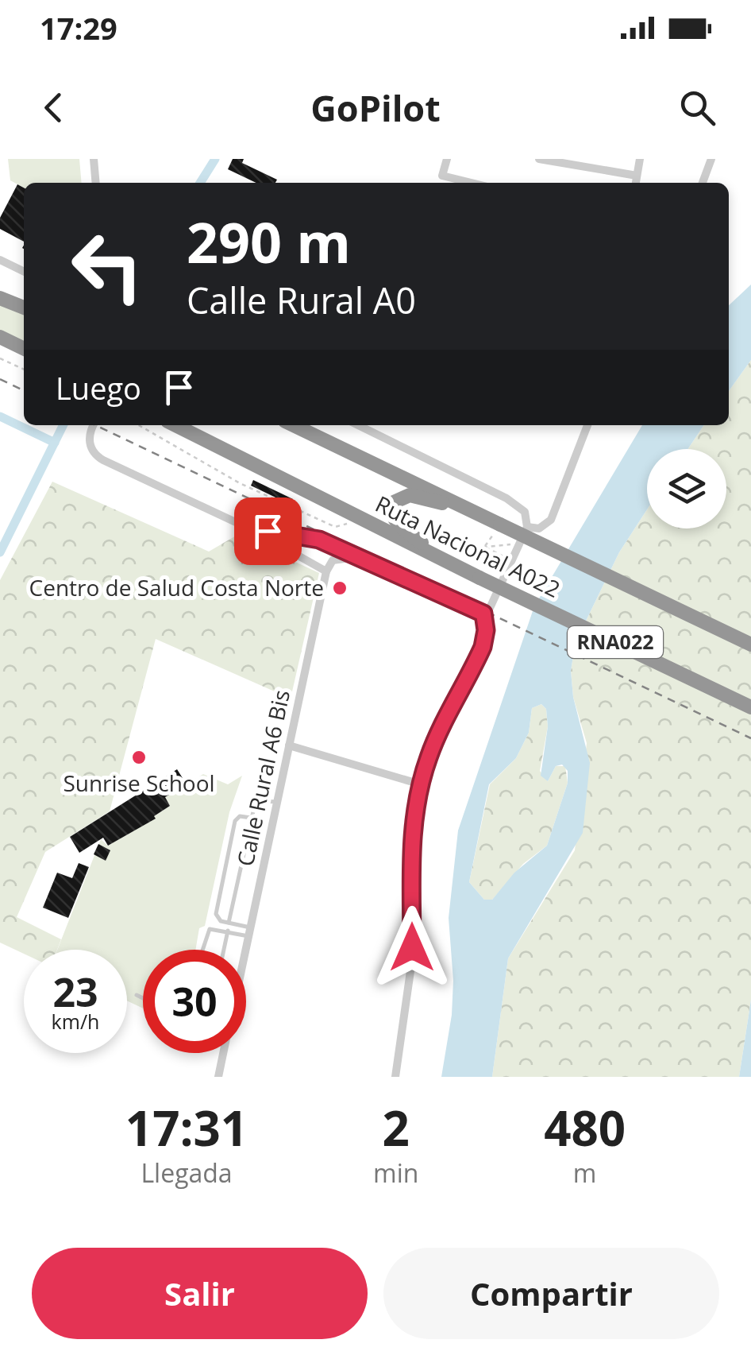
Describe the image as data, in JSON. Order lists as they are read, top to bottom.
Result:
{
  "streets": {
    "highway": ["Ruta Nacional A022", "RNA022"],
    "street": ["Calle Rural A6 Bis"]
  },
  "places": ["Centro de Salud Costa Norte", "Sunrise School"],
  "page": {
    "status": "17:29",
    "header": "GoPilot",
    "turn": ["290 m", "Calle Rural A0"],
    "then": "Luego",
    "speed": "23 km/h",
    "limit": "30",
    "eta": [
      "17:31",
      "Llegada",
      "2",
      "min",
      "480",
      "m"
    ],
    "buttons": ["Salir", "Compartir"]
  }
}
